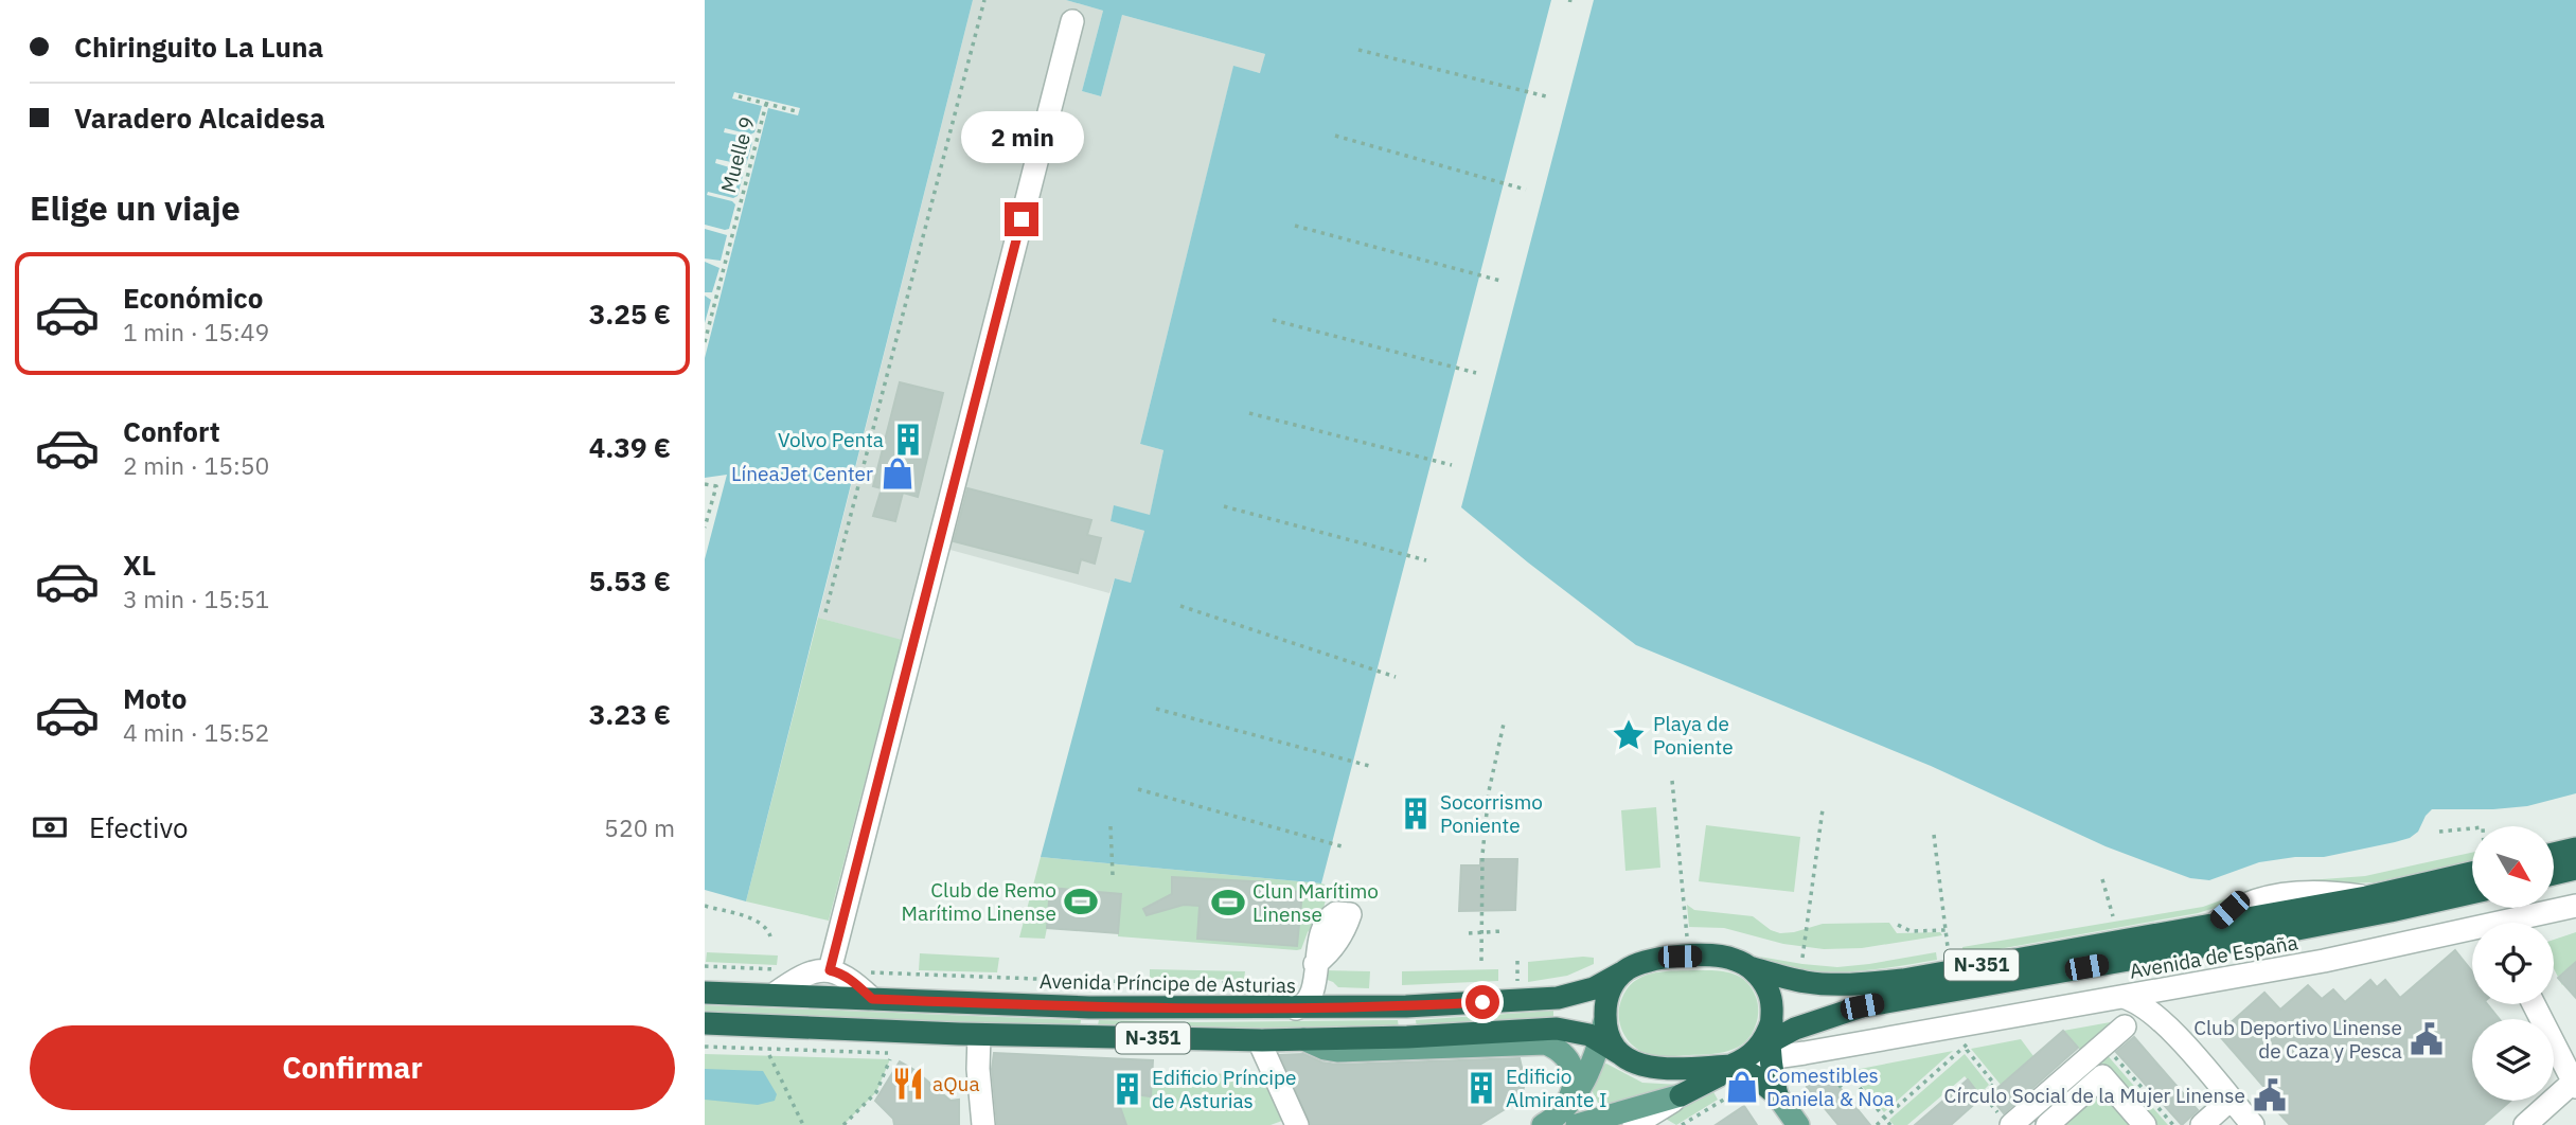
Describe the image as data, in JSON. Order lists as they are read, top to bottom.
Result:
{
  "streets": {
    "highway": ["Avenida de España", "N-351", "Avenida Príncipe de Asturias"],
    "path": ["Muelle 9"]
  },
  "crossings": [
    ["Avenida de España", "N-351"],
    ["Avenida de España", "Avenida Príncipe de Asturias"],
    ["N-351", "Avenida Príncipe de Asturias"]
  ],
  "places": {
    "building": [
      "Volvo Penta",
      "Socorrismo Poniente",
      "Edificio Almirante I",
      "Edificio Príncipe de Asturias"
    ],
    "shop": ["LíneaJet Center", "Comestibles Daniela & Noa"],
    "place": ["Playa de Poniente"],
    "sports": ["Club de Remo Marítimo Linense", "Clun Marítimo Linense"],
    "public building": ["Club Deportivo Linense de Caza y Pesca", "Círculo Social de la Mujer Linense"],
    "restaurant": ["aQua"]
  },
  "north": "bottom right",
  "page": {
    "banner": ["Chiringuito La Luna", "Varadero Alcaidesa"],
    "bubble": "2 min",
    "heading": "Elige un viaje",
    "list": [
      {
        "name": "Económico",
        "note": "1 min · 15:49",
        "value": "3.25 €"
      },
      {
        "name": "Confort",
        "note": "2 min · 15:50",
        "value": "4.39 €"
      },
      {
        "name": "XL",
        "note": "3 min · 15:51",
        "value": "5.53 €"
      },
      {
        "name": "Moto",
        "note": "4 min · 15:52",
        "value": "3.23 €"
      }
    ],
    "pay": ["Efectivo", "520 m"],
    "buttons": "Confirmar"
  }
}
